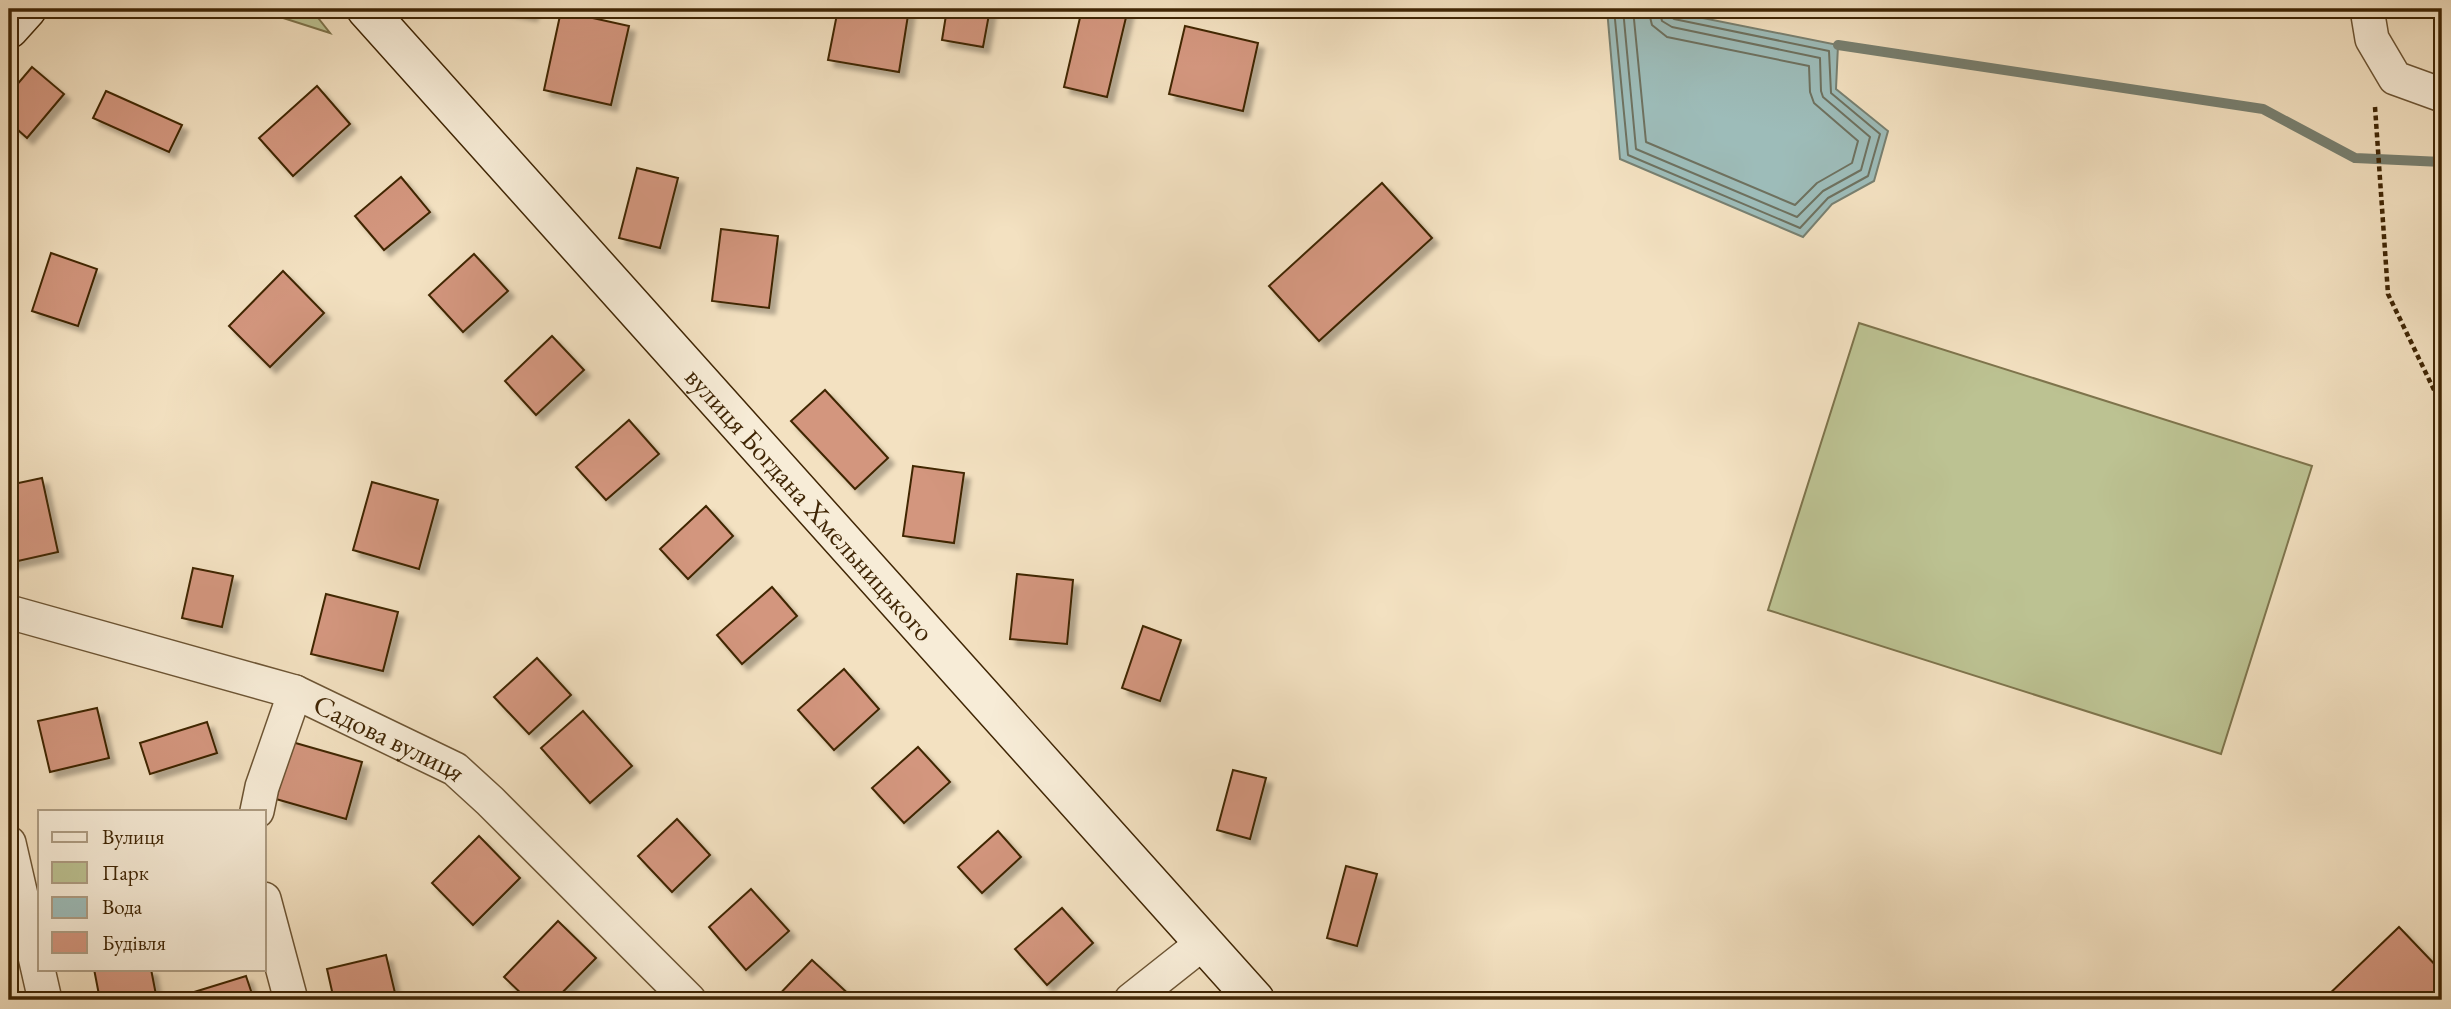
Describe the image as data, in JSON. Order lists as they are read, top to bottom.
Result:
{
  "streets": {
    "street": ["вулиця Богдана Хмельницького", "Садова вулиця"]
  },
  "legend": [
    "Вулиця",
    "Парк",
    "Вода",
    "Будівля"
  ]
}
